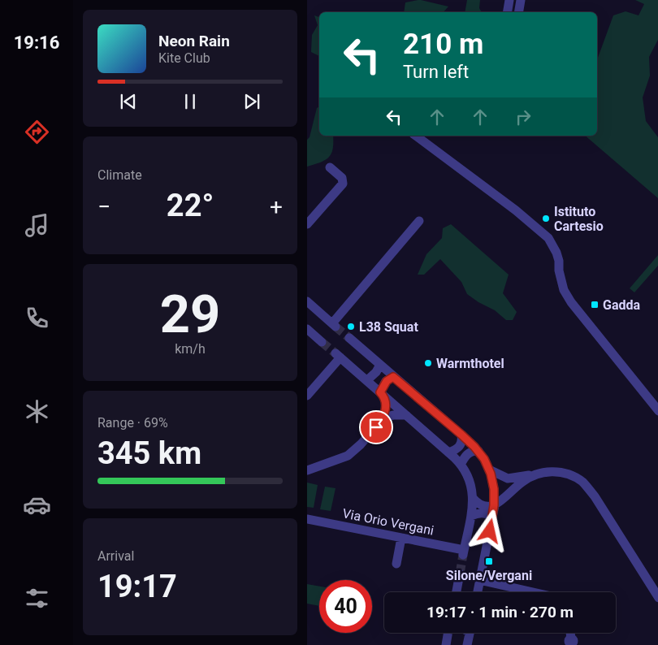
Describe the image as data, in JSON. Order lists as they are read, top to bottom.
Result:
{
  "streets": {
    "street": ["Via Orio Vergani"]
  },
  "places": {
    "other": ["Istituto Cartesio", "L38 Squat", "Warmthotel"],
    "transit": ["Gadda", "Silone/Vergani"]
  },
  "page": {
    "tabs": "19:16",
    "turn": ["210 m", "Turn left"],
    "song": ["Neon Rain", "Kite Club"],
    "tile": [
      "Climate",
      ["29", "km/h"],
      ["Range · 69%", "345 km"],
      ["Arrival", "19:17"]
    ],
    "heat": ["−", "22°", "+"],
    "limit": "40",
    "trip": "19:17 · 1 min · 270 m"
  }
}
